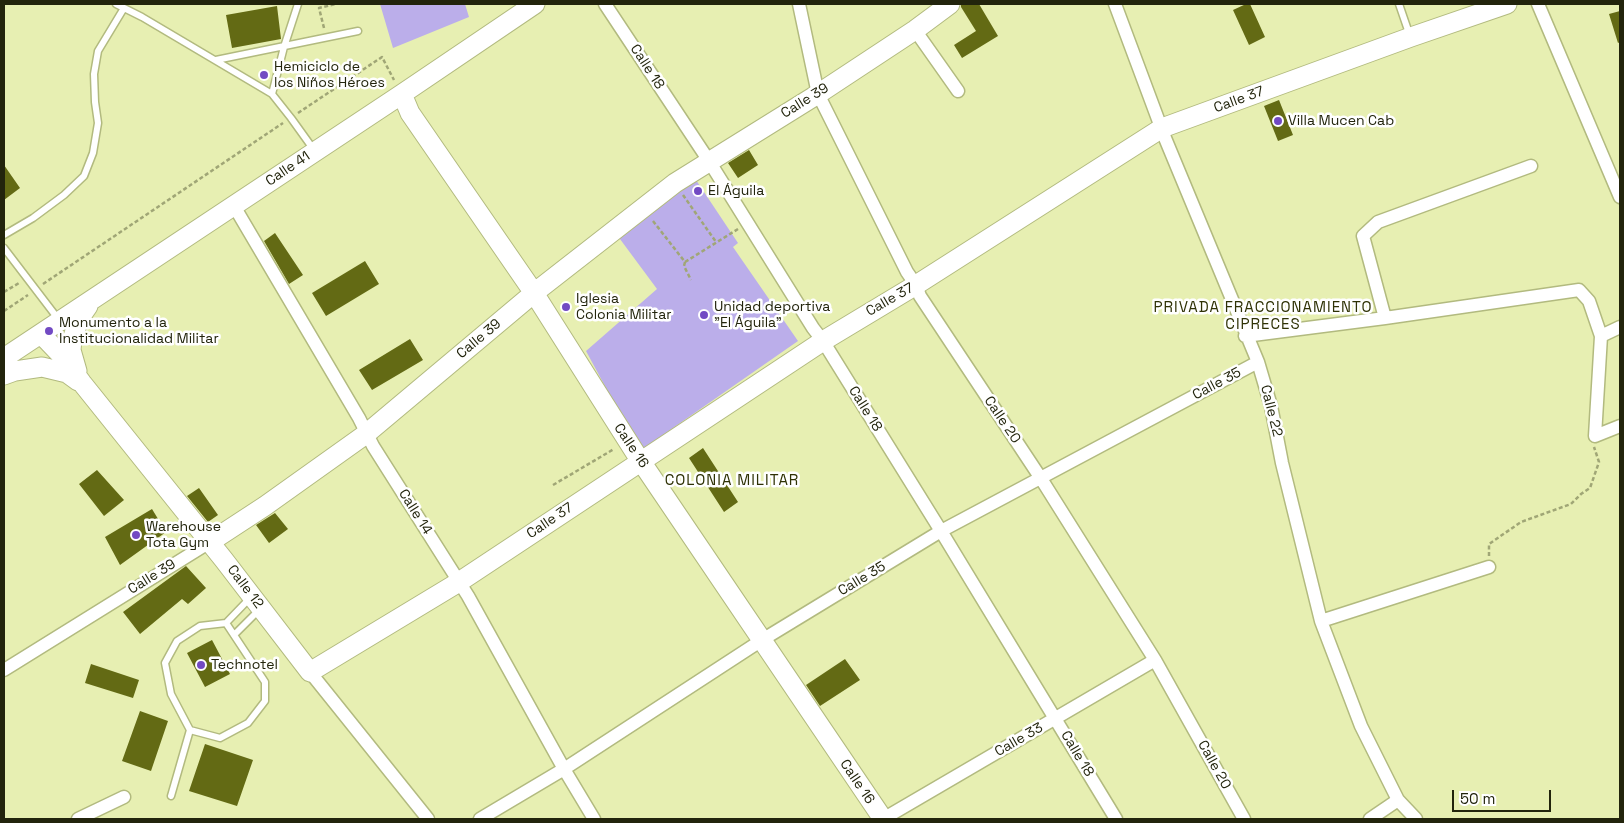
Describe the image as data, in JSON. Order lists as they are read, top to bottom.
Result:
{
  "streets": {
    "main road": [
      "Calle 37",
      "Calle 39",
      "Calle 41",
      "Calle 16",
      "Calle 12"
    ],
    "street": [
      "Calle 18",
      "Calle 35",
      "Calle 22",
      "Calle 20",
      "Calle 14",
      "Calle 33"
    ]
  },
  "crossings": [
    ["Calle 18", "Calle 37"],
    ["Calle 18", "Calle 39"],
    ["Calle 18", "Calle 35"],
    ["Calle 18", "Calle 33"],
    ["Calle 37", "Calle 22"],
    ["Calle 37", "Calle 20"],
    ["Calle 37", "Calle 16"],
    ["Calle 37", "Calle 14"],
    ["Calle 37", "Calle 12"],
    ["Calle 39", "Calle 20"],
    ["Calle 39", "Calle 16"],
    ["Calle 39", "Calle 14"],
    ["Calle 39", "Calle 12"],
    ["Calle 41", "Calle 16"],
    ["Calle 41", "Calle 14"],
    ["Calle 41", "Calle 12"],
    ["Calle 35", "Calle 22"],
    ["Calle 35", "Calle 20"],
    ["Calle 35", "Calle 16"],
    ["Calle 35", "Calle 14"],
    ["Calle 20", "Calle 33"],
    ["Calle 16", "Calle 33"]
  ],
  "districts": ["PRIVADA FRACCIONAMIENTO CIPRECES", "COLONIA MILITAR"],
  "places": [
    "Hemiciclo de los Niños Héroes",
    "Villa Mucen Cab",
    "El Águila",
    "Iglesia Colonia Militar",
    "Unidad deportiva \"El Águila\"",
    "Monumento a la Institucionalidad Militar",
    "Warehouse Tota Gym",
    "Technotel"
  ],
  "scale_bar": "50 m"
}
